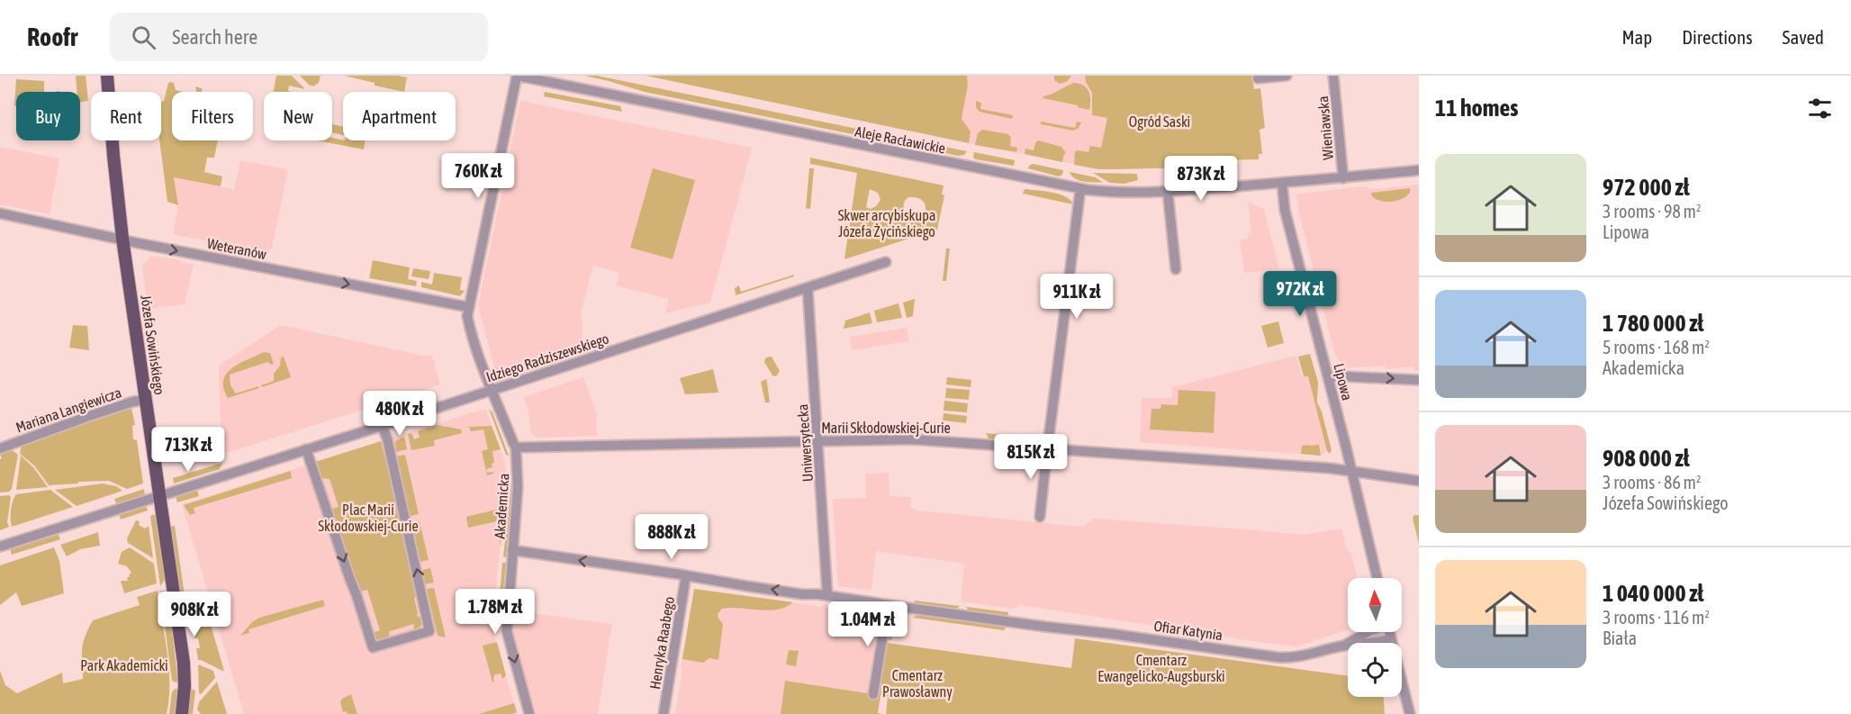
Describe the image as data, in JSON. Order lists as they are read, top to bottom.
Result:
{
  "streets": {
    "main road": ["Józefa Sowińskiego"],
    "street": [
      "Wieniawska",
      "Aleje Racławickie",
      "Weteranów",
      "Idziego Radziszewskiego",
      "Lipowa",
      "Mariana Langiewicza",
      "Marii Skłodowskiej-Curie",
      "Uniwersytecka",
      "Akademicka",
      "Ofiar Katynia",
      "Henryka Raabego"
    ]
  },
  "crossings": [
    ["Wieniawska", "Aleje Racławickie"],
    ["Aleje Racławickie", "Lipowa"],
    ["Aleje Racławickie", "Akademicka"],
    ["Weteranów", "Józefa Sowińskiego"],
    ["Weteranów", "Akademicka"],
    ["Józefa Sowińskiego", "Idziego Radziszewskiego"],
    ["Józefa Sowińskiego", "Mariana Langiewicza"],
    ["Idziego Radziszewskiego", "Uniwersytecka"],
    ["Idziego Radziszewskiego", "Akademicka"],
    ["Lipowa", "Marii Skłodowskiej-Curie"],
    ["Marii Skłodowskiej-Curie", "Uniwersytecka"],
    ["Marii Skłodowskiej-Curie", "Akademicka"],
    ["Uniwersytecka", "Ofiar Katynia"],
    ["Akademicka", "Ofiar Katynia"],
    ["Ofiar Katynia", "Henryka Raabego"]
  ],
  "one_way": ["Weteranów"],
  "parks": [
    "Ogród Saski",
    "Skwer arcybiskupa Józefa Życińskiego",
    "Plac Marii Skłodowskiej-Curie",
    "Cmentarz Ewangelicko-Augsburski",
    "Park Akademicki",
    "Cmentarz Prawosławny"
  ],
  "north": "top",
  "page": {
    "header": "Roofr",
    "search": "Search here",
    "nav": ["Map", "Directions", "Saved"],
    "heading": "11 homes",
    "chip": [
      "Buy",
      "Rent",
      "Filters",
      "New",
      "Apartment"
    ],
    "list": [
      {
        "name": "972 000 zł",
        "note": "3 rooms · 98 m² · Lipowa"
      },
      {
        "name": "1 780 000 zł",
        "note": "5 rooms · 168 m² · Akademicka"
      },
      {
        "name": "908 000 zł",
        "note": "3 rooms · 86 m² · Józefa Sowińskiego"
      },
      {
        "name": "1 040 000 zł",
        "note": "3 rooms · 116 m² · Biała"
      }
    ],
    "price": [
      "760K zł",
      "873K zł",
      "972K zł",
      "911K zł",
      "480K zł",
      "713K zł",
      "815K zł",
      "888K zł",
      "1.78M zł",
      "908K zł",
      "1.04M zł"
    ]
  }
}
